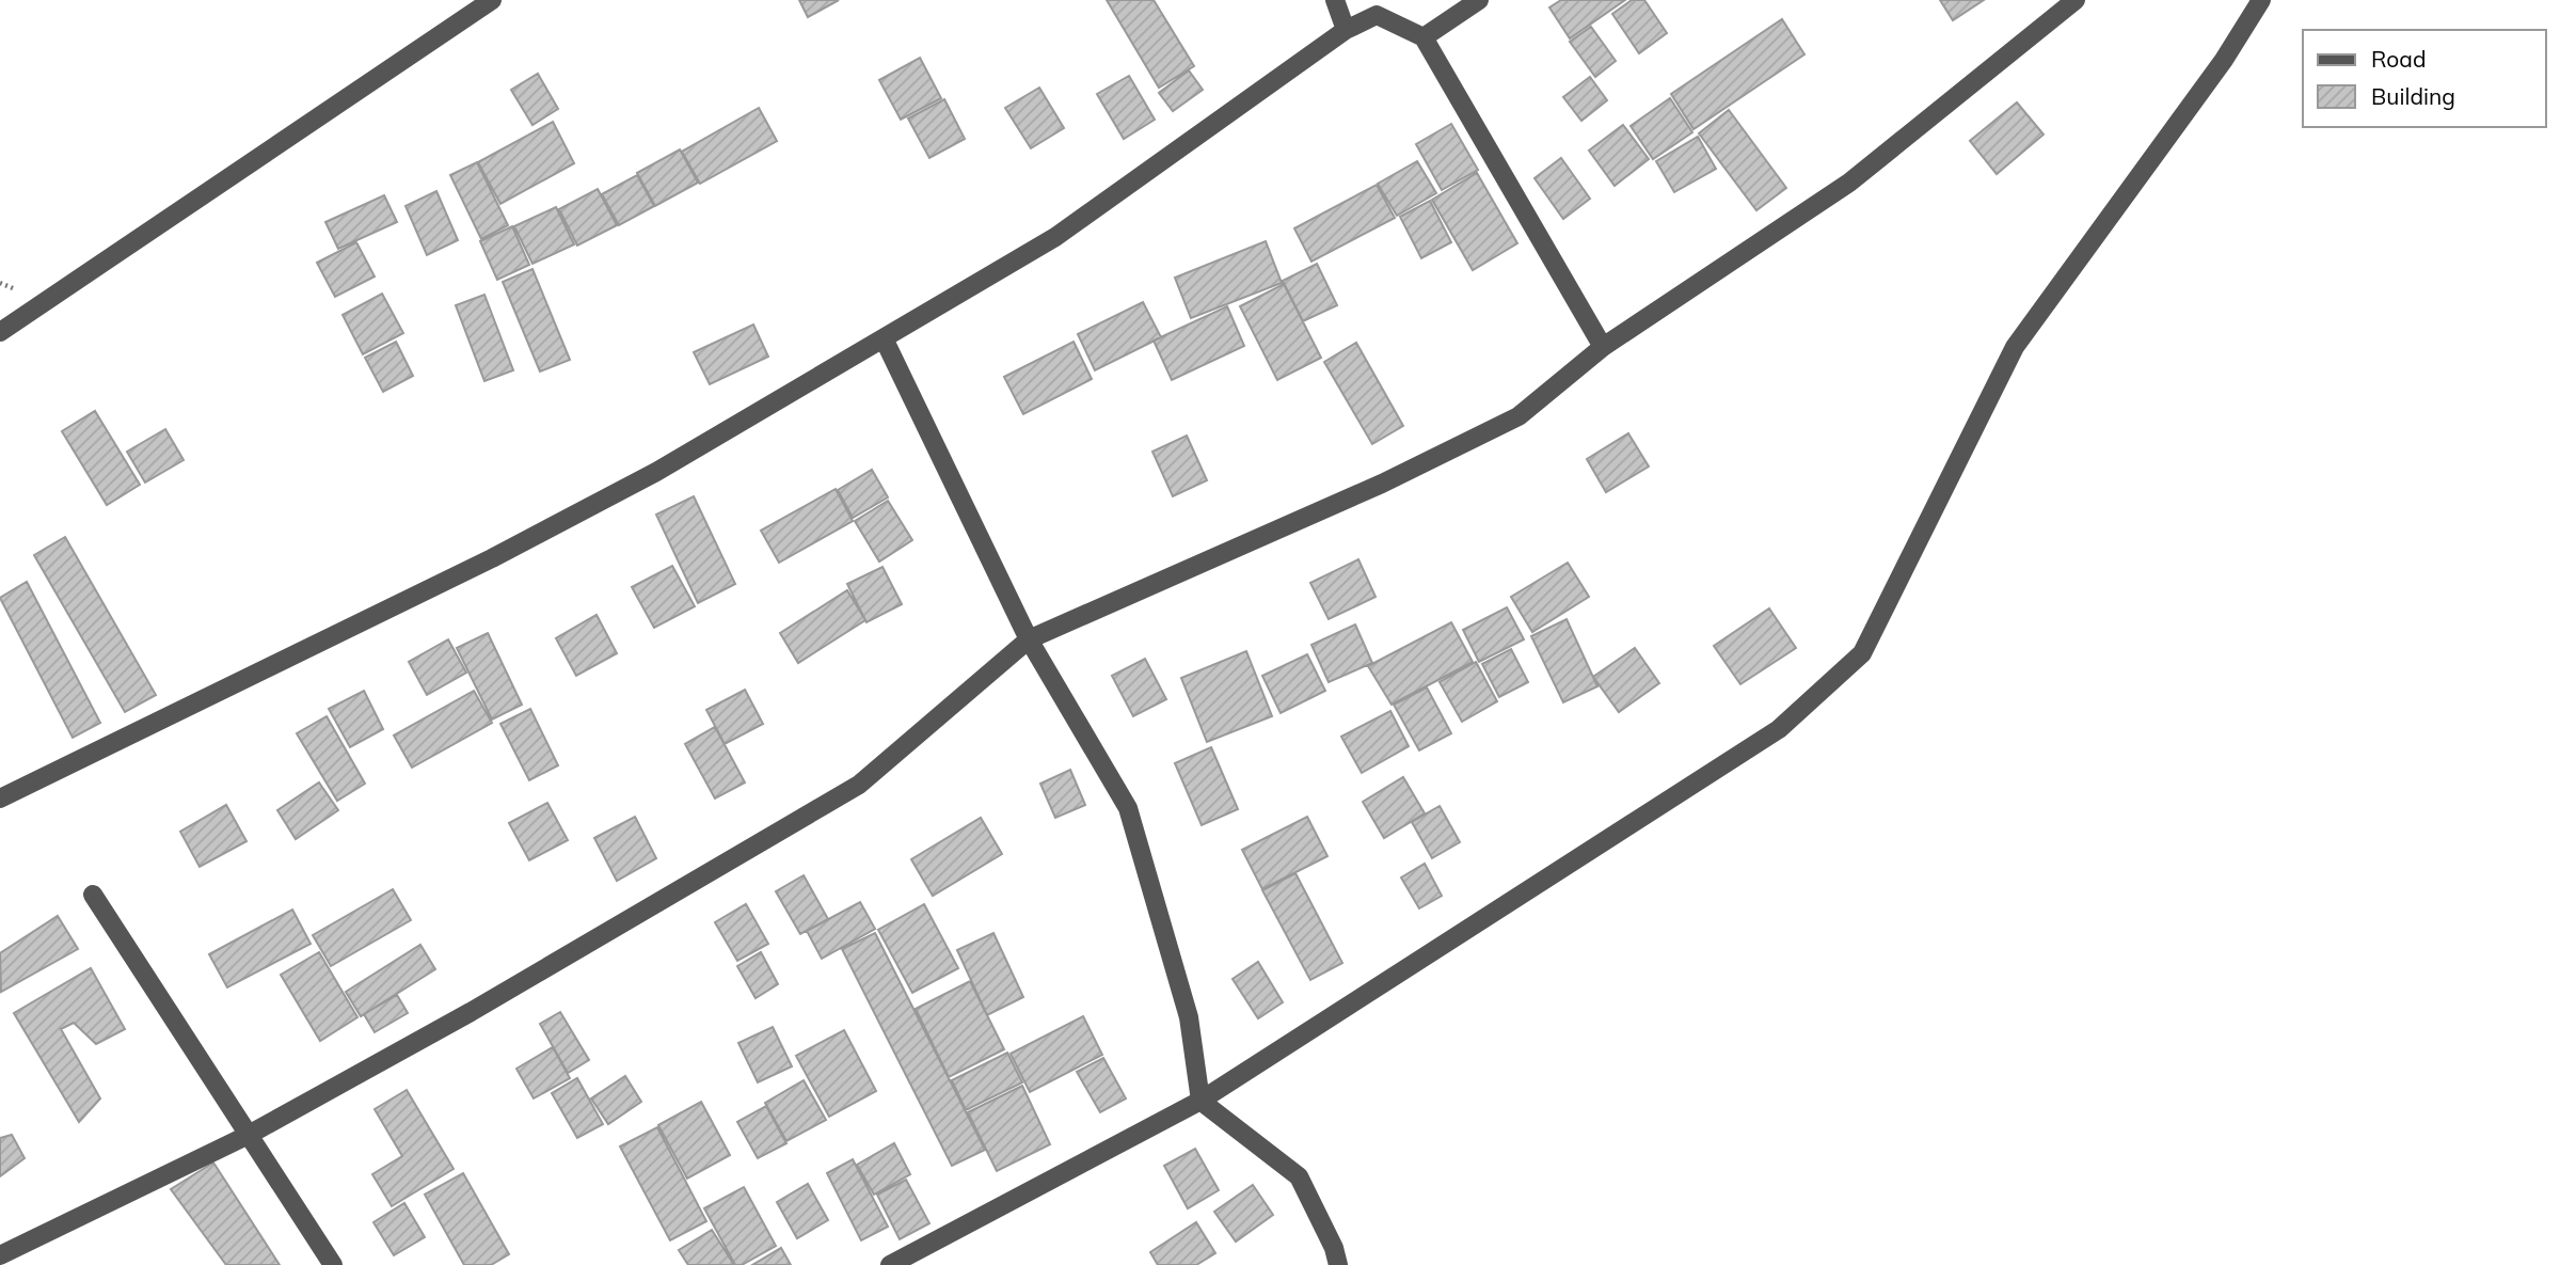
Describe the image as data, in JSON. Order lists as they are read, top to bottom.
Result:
{
  "legend": ["Road", "Building"]
}
